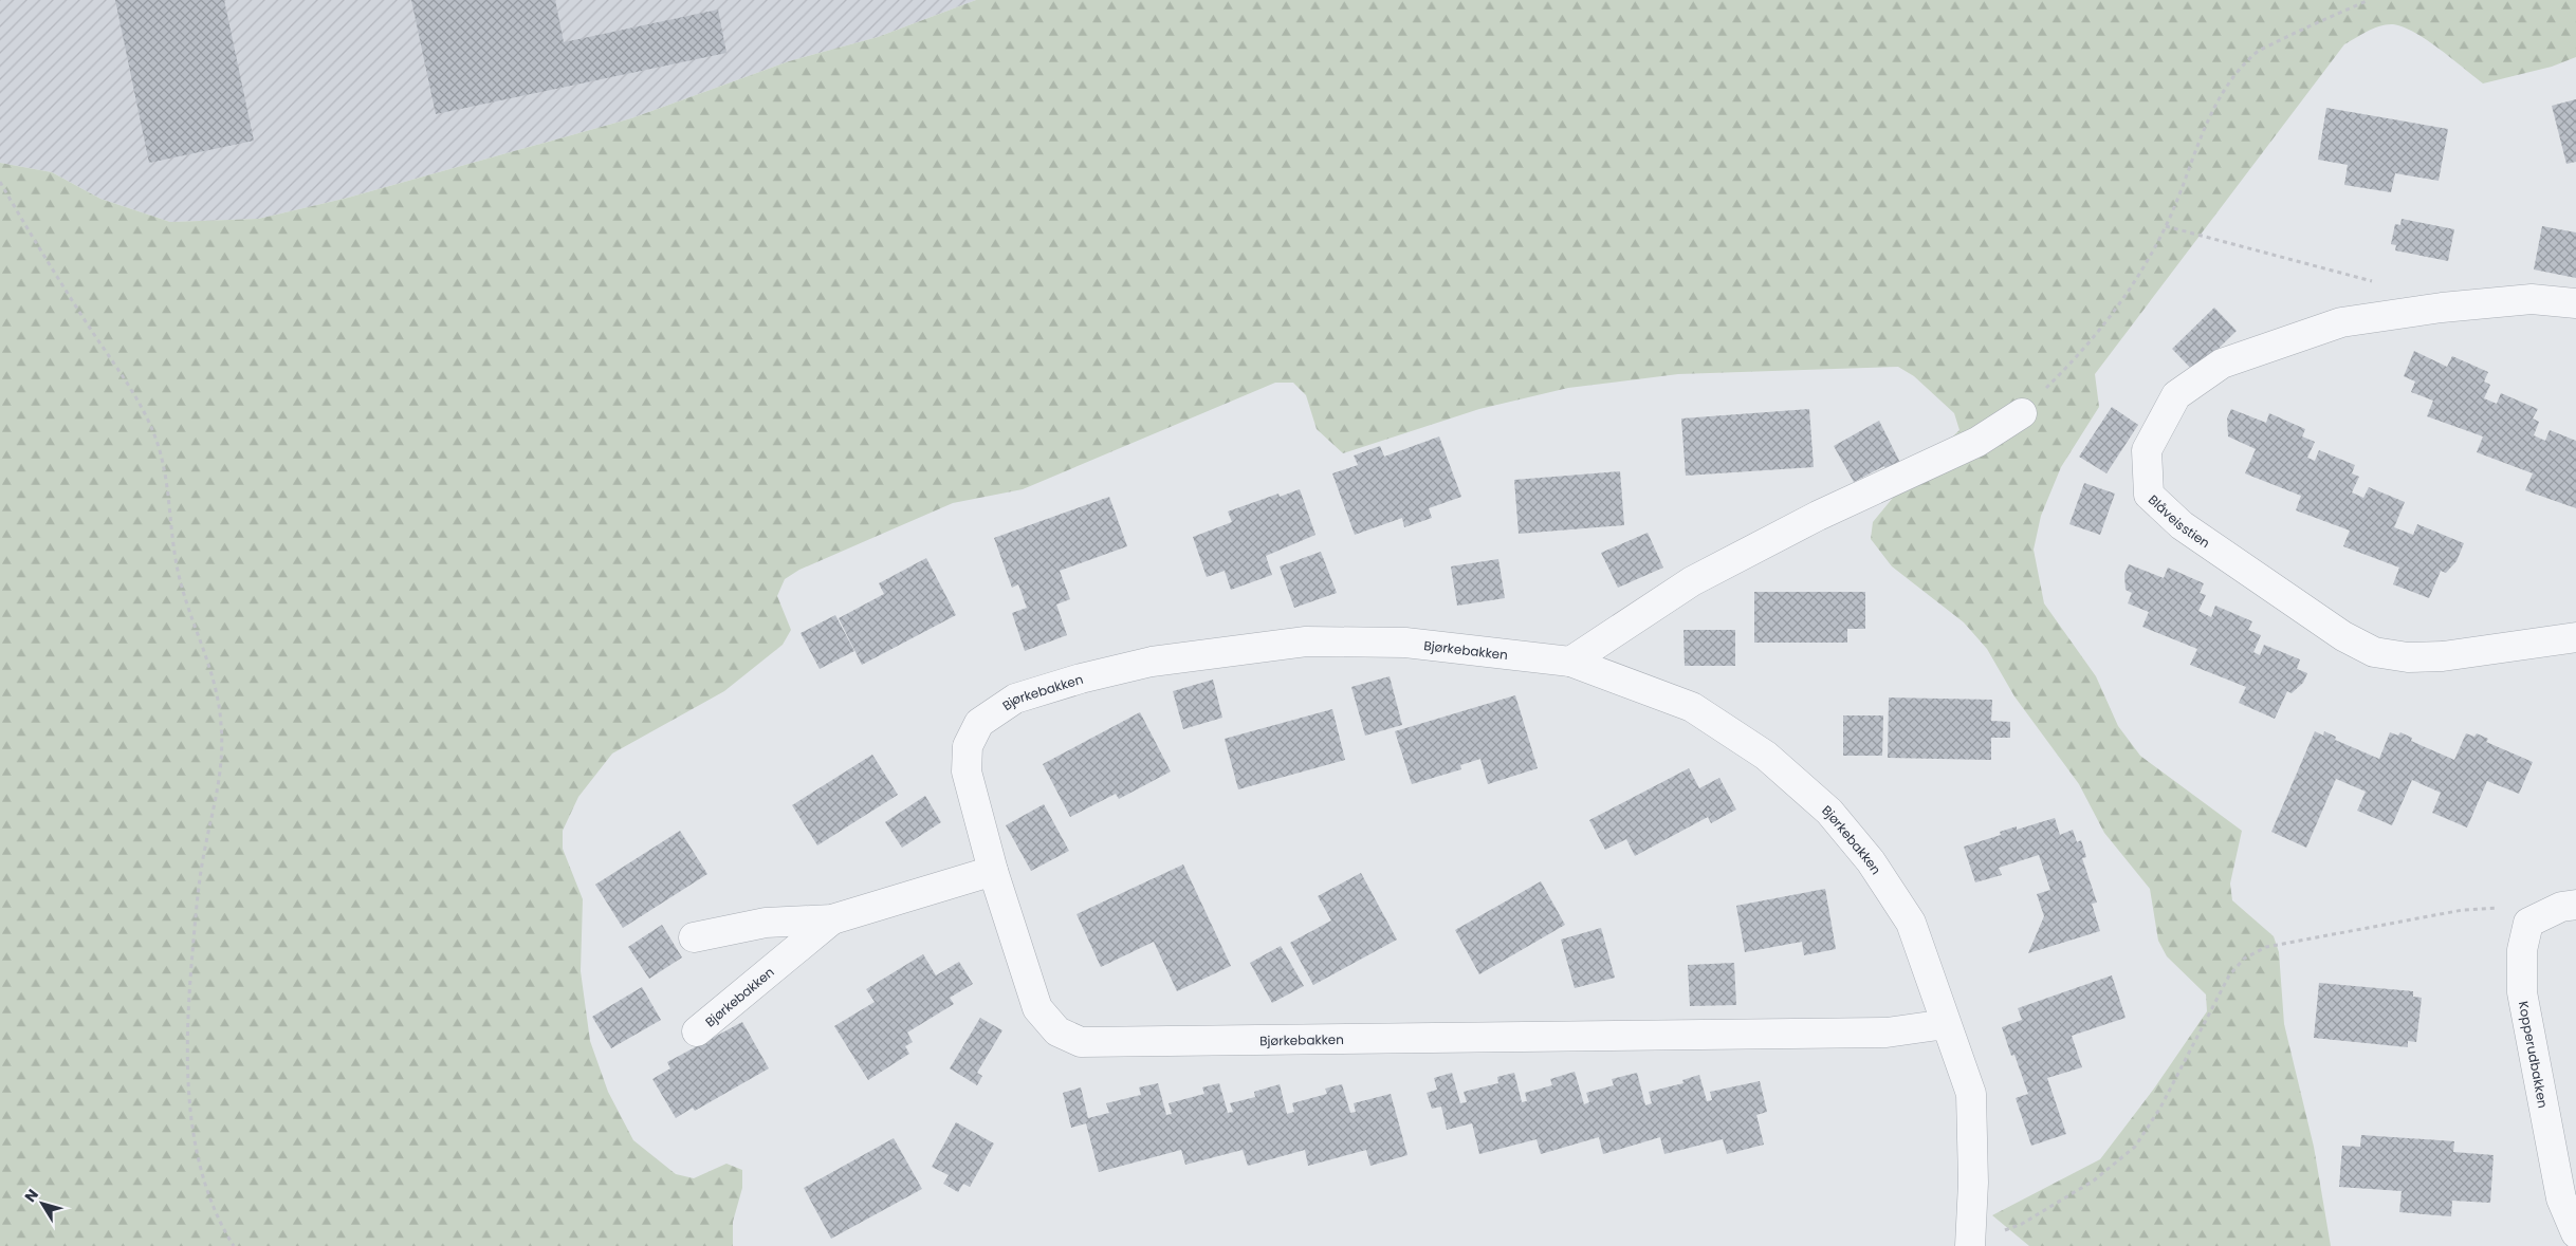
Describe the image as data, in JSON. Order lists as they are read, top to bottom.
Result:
{
  "streets": {
    "street": ["Blåveisstien", "Bjørkebakken", "Kopperudbakken"]
  },
  "north": "top left"
}
